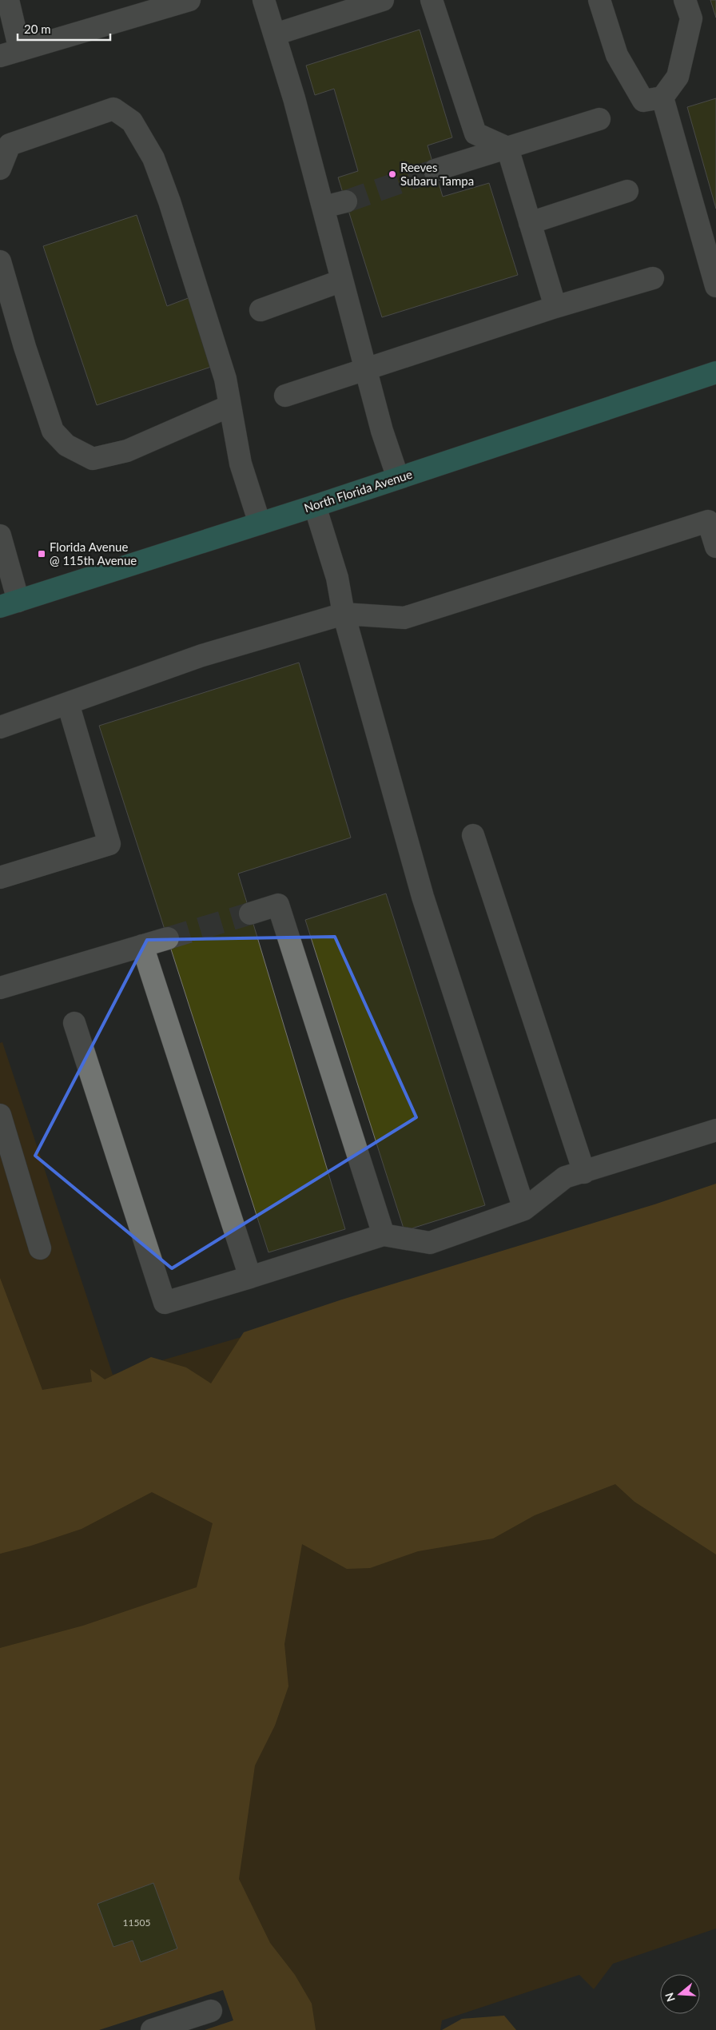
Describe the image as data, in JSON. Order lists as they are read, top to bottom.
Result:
{
  "streets": {
    "main road": ["North Florida Avenue"]
  },
  "places": {
    "other": ["Reeves Subaru Tampa"],
    "transit": ["Florida Avenue @ 115th Avenue"]
  },
  "house_numbers": ["11505"],
  "scale_bar": "20 m",
  "north": "left"
}
